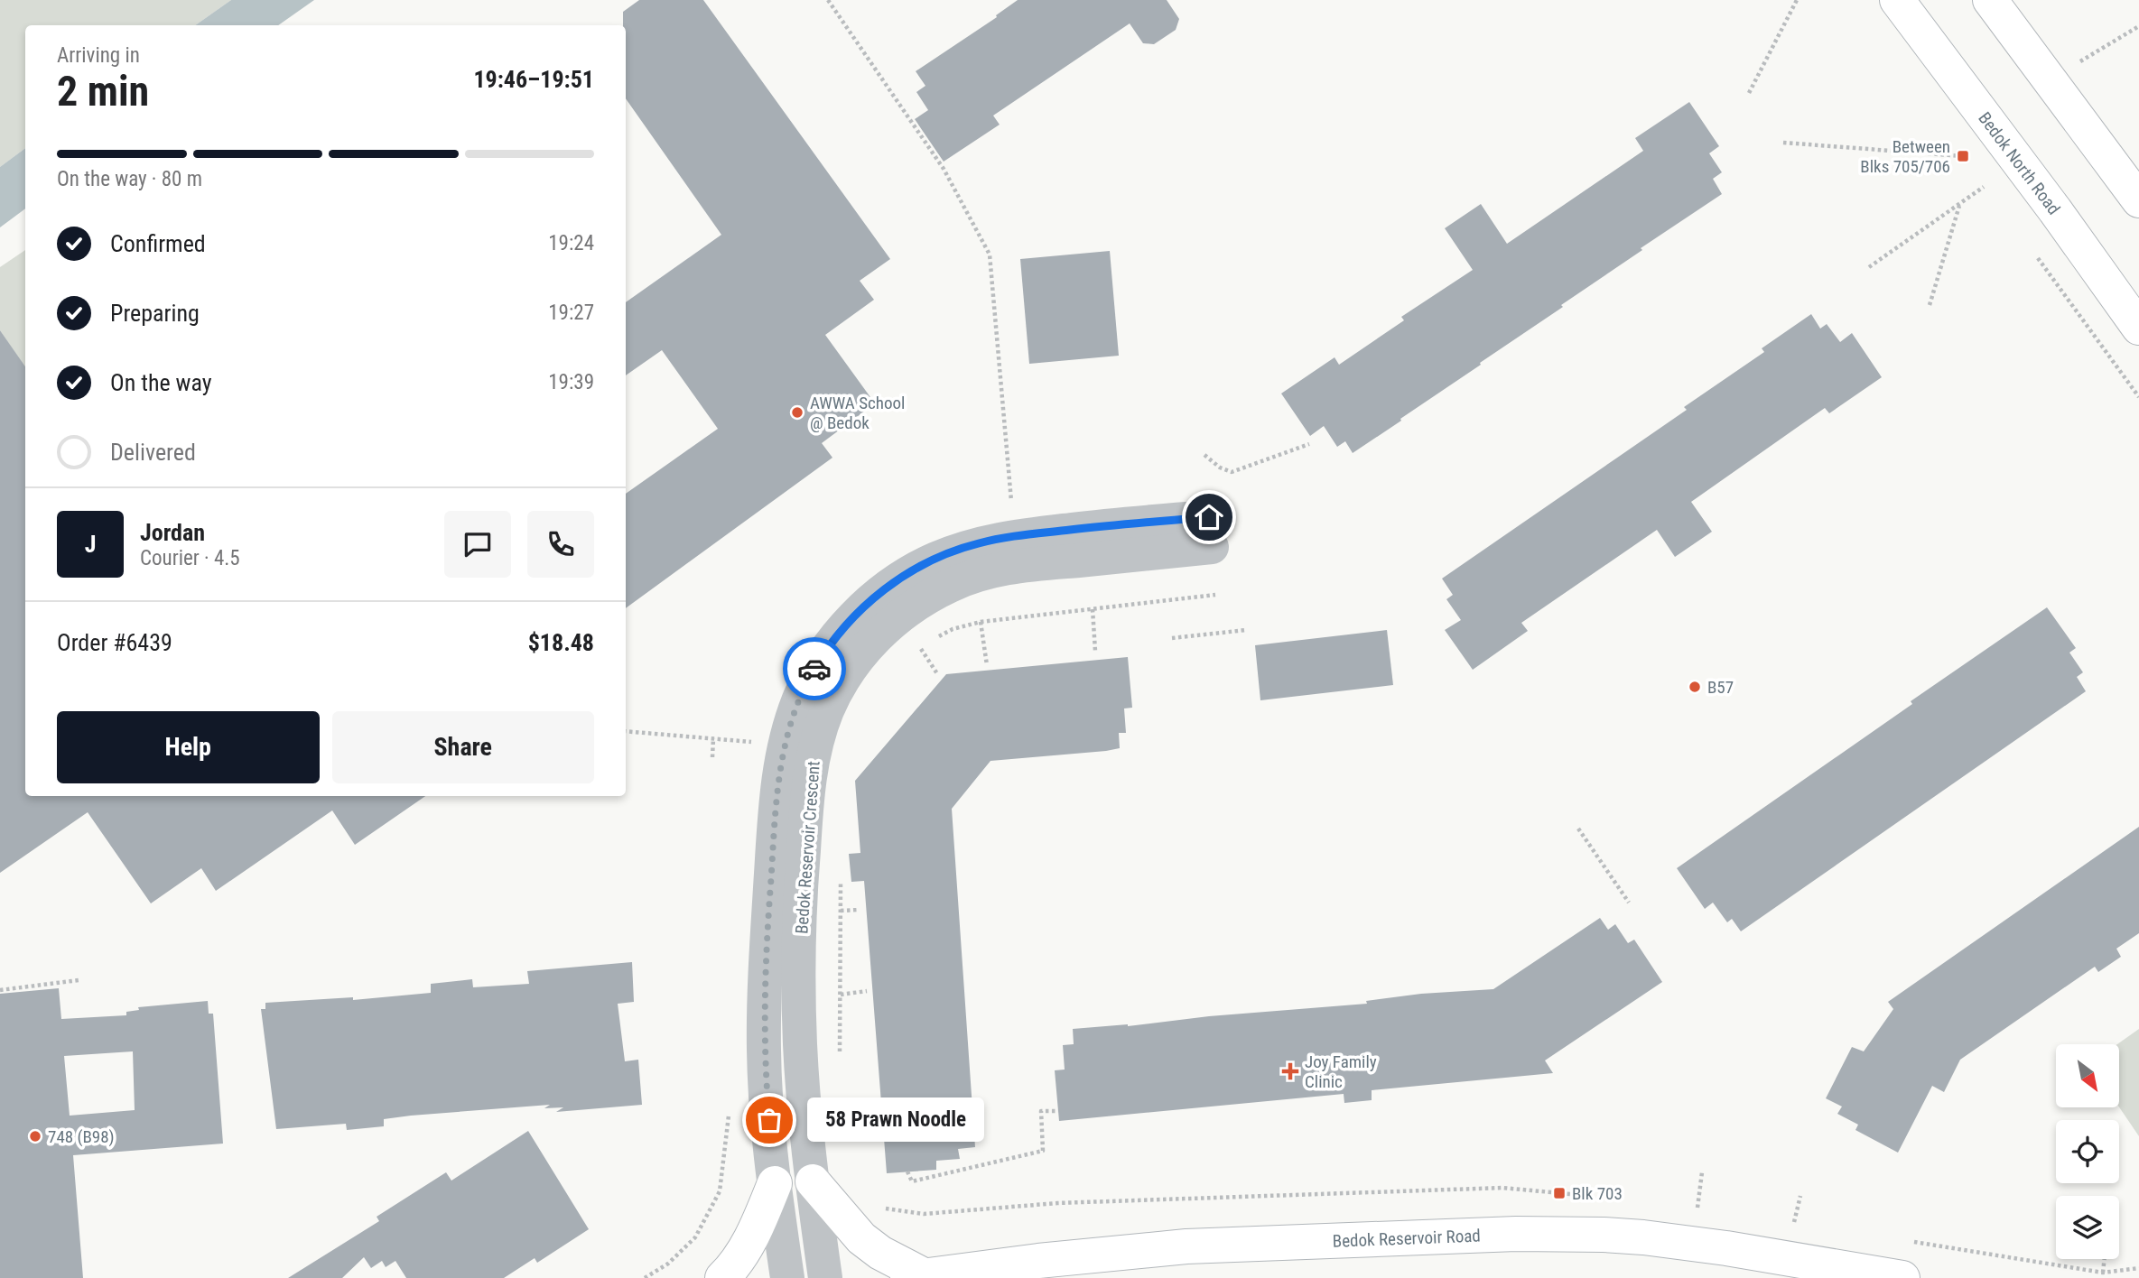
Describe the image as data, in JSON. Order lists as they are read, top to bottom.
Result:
{
  "streets": {
    "main road": ["Bedok North Road", "Bedok Reservoir Road"],
    "street": ["Bedok Reservoir Crescent"]
  },
  "places": {
    "transit": ["Between Blks 705/706", "Blk 703"],
    "other": [
      "AWWA School @ Bedok",
      "B57",
      "58 Prawn Noodle",
      "748 (B98)"
    ],
    "health": ["Joy Family Clinic"]
  },
  "north": "bottom right",
  "page": {
    "heading": ["2 min", "Arriving in", "19:46–19:51"],
    "panel": [
      "Jordan",
      "Courier · 4.5",
      "Order #6439",
      "$18.48"
    ],
    "bar": "On the way · 80 m",
    "list": [
      ["Confirmed", "19:24"],
      ["Preparing", "19:27"],
      ["On the way", "19:39"],
      "Delivered"
    ],
    "round": "J",
    "buttons": ["Help", "Share"],
    "bubble": "58 Prawn Noodle"
  }
}
